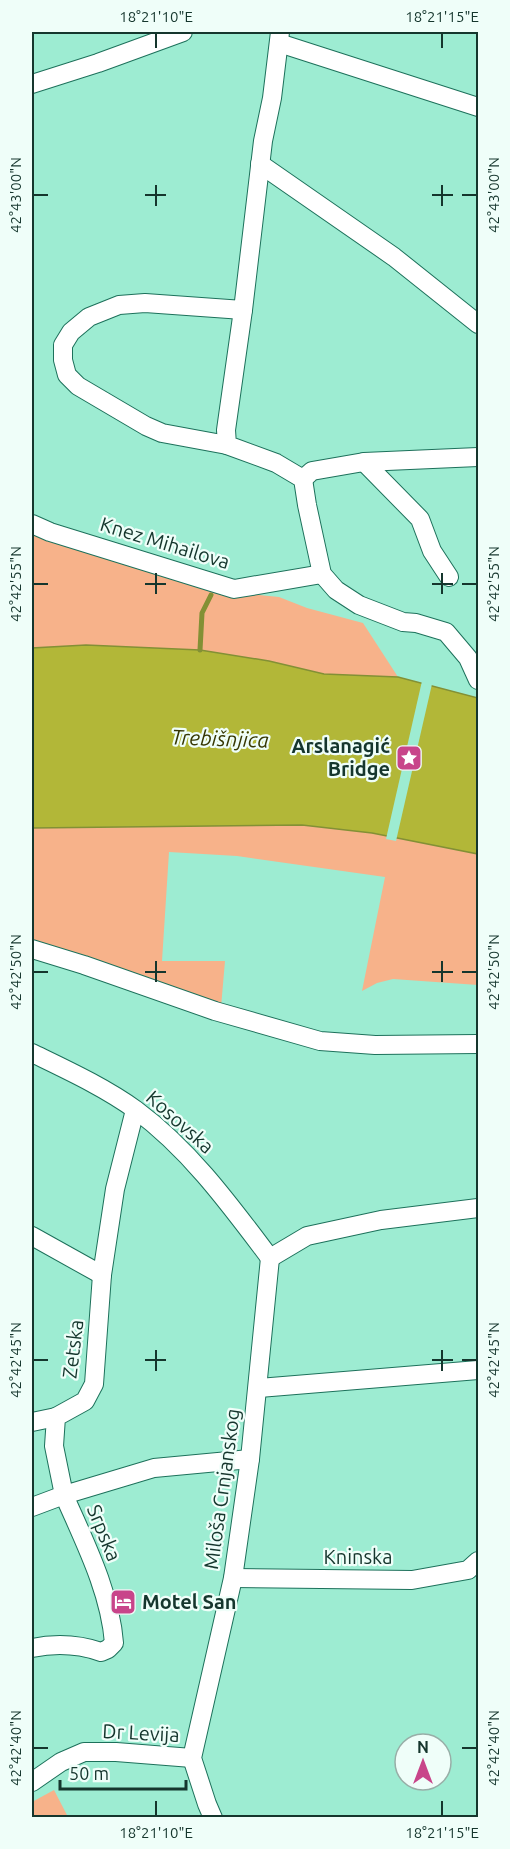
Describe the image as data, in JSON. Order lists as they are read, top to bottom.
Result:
{
  "streets": {
    "street": [
      "Knez Mihailova",
      "Kosovska",
      "Zetska",
      "Miloša Crnjanskog",
      "Srpska",
      "Kninska",
      "Dr Levija"
    ]
  },
  "crossings": [
    ["Kosovska", "Zetska"],
    ["Kosovska", "Miloša Crnjanskog"],
    ["Miloša Crnjanskog", "Kninska"],
    ["Miloša Crnjanskog", "Dr Levija"]
  ],
  "water": ["Trebišnjica"],
  "places": {
    "place": ["Arslanagić Bridge"],
    "hotel": ["Motel San"]
  },
  "scale_bar": "50 m",
  "north": "top",
  "coordinates": [
    "18°21'10\"E",
    "18°21'15\"E",
    "42°43'00\"N",
    "42°42'55\"N",
    "42°42'50\"N",
    "42°42'45\"N",
    "42°42'40\"N"
  ]
}
